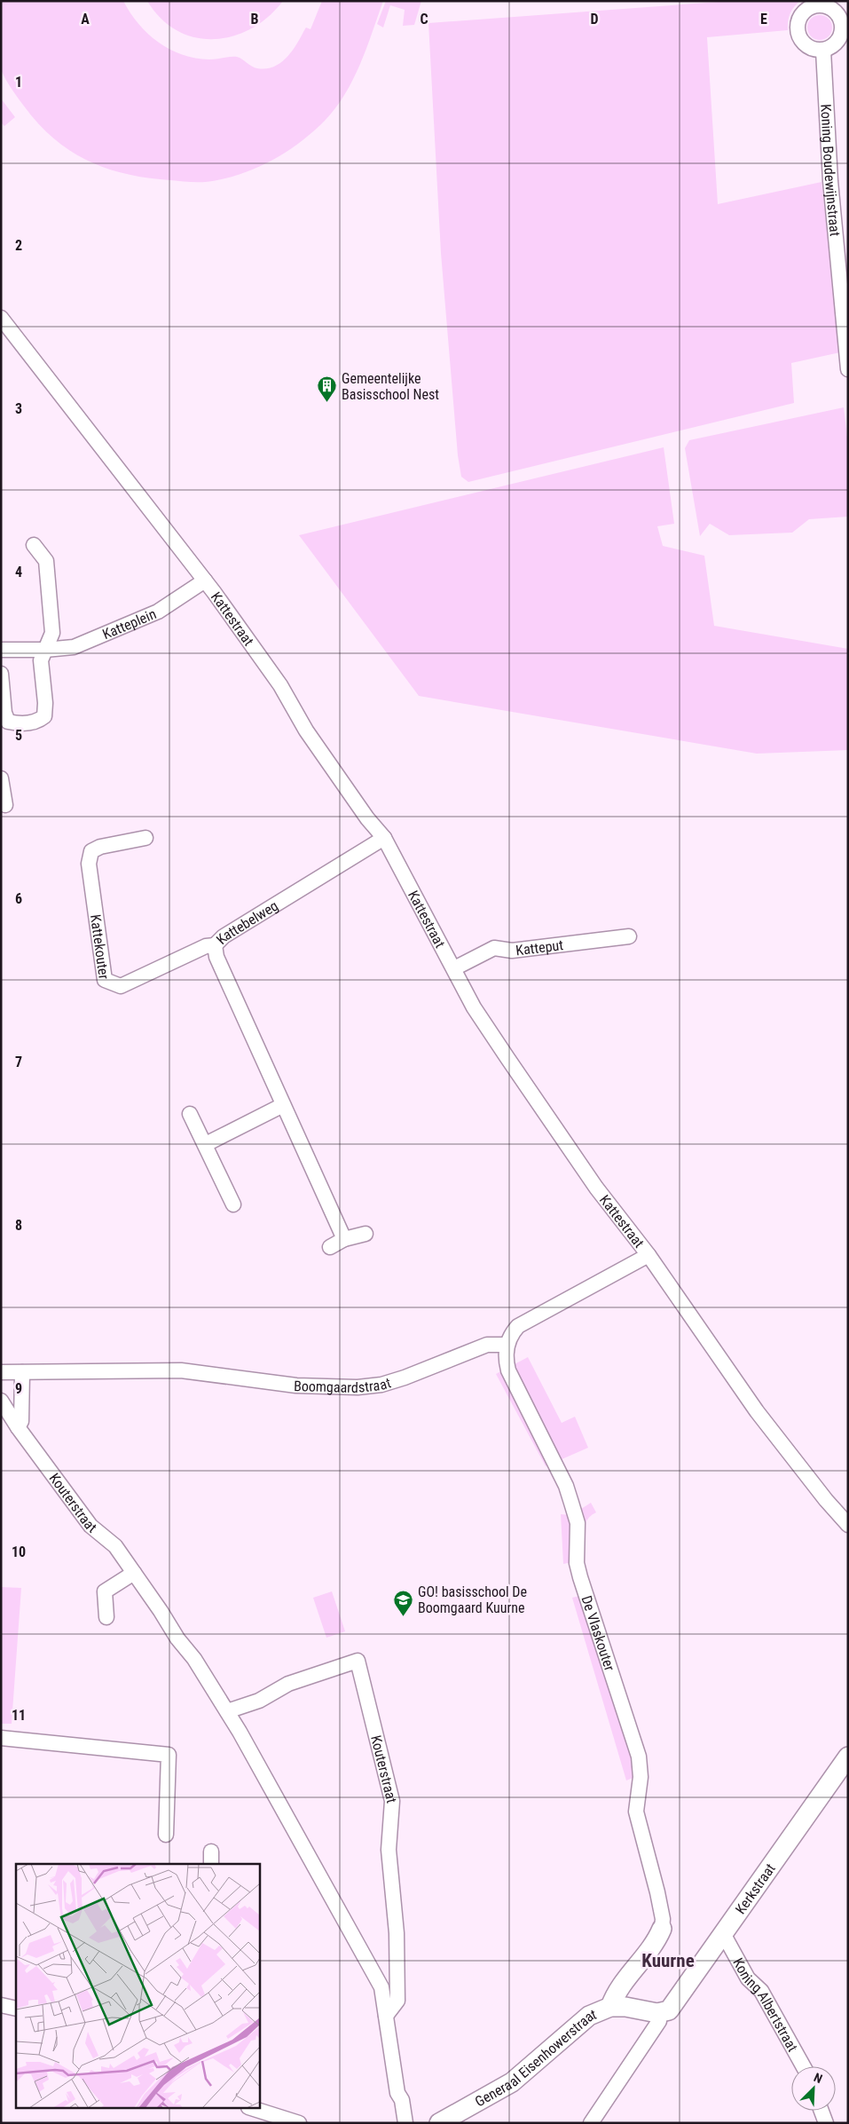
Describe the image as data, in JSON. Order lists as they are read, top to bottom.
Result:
{
  "streets": {
    "street": [
      "Koning Boudewijnstraat",
      "Kattestraat",
      "Katteplein",
      "Kattebelweg",
      "Kattekouter",
      "Katteput",
      "Boomgaardstraat",
      "Kouterstraat",
      "De Vlaskouter",
      "Kerkstraat",
      "Koning Albertstraat",
      "Generaal Eisenhowerstraat"
    ]
  },
  "crossings": [
    ["Kattestraat", "Katteplein"],
    ["Kattestraat", "Kattebelweg"],
    ["Kattestraat", "Katteput"],
    ["Kattebelweg", "Kattekouter"],
    ["Boomgaardstraat", "De Vlaskouter"],
    ["Kerkstraat", "Koning Albertstraat"]
  ],
  "districts": ["Kuurne"],
  "places": {
    "building": ["Gemeentelijke Basisschool Nest"],
    "school or university": ["GO! basisschool De Boomgaard Kuurne"]
  },
  "north": "top right",
  "grid": {
    "columns": [
      "A",
      "B",
      "C",
      "D",
      "E"
    ],
    "rows": [
      "1",
      "2",
      "3",
      "4",
      "5",
      "6",
      "7",
      "8",
      "9",
      "10",
      "11"
    ]
  }
}
